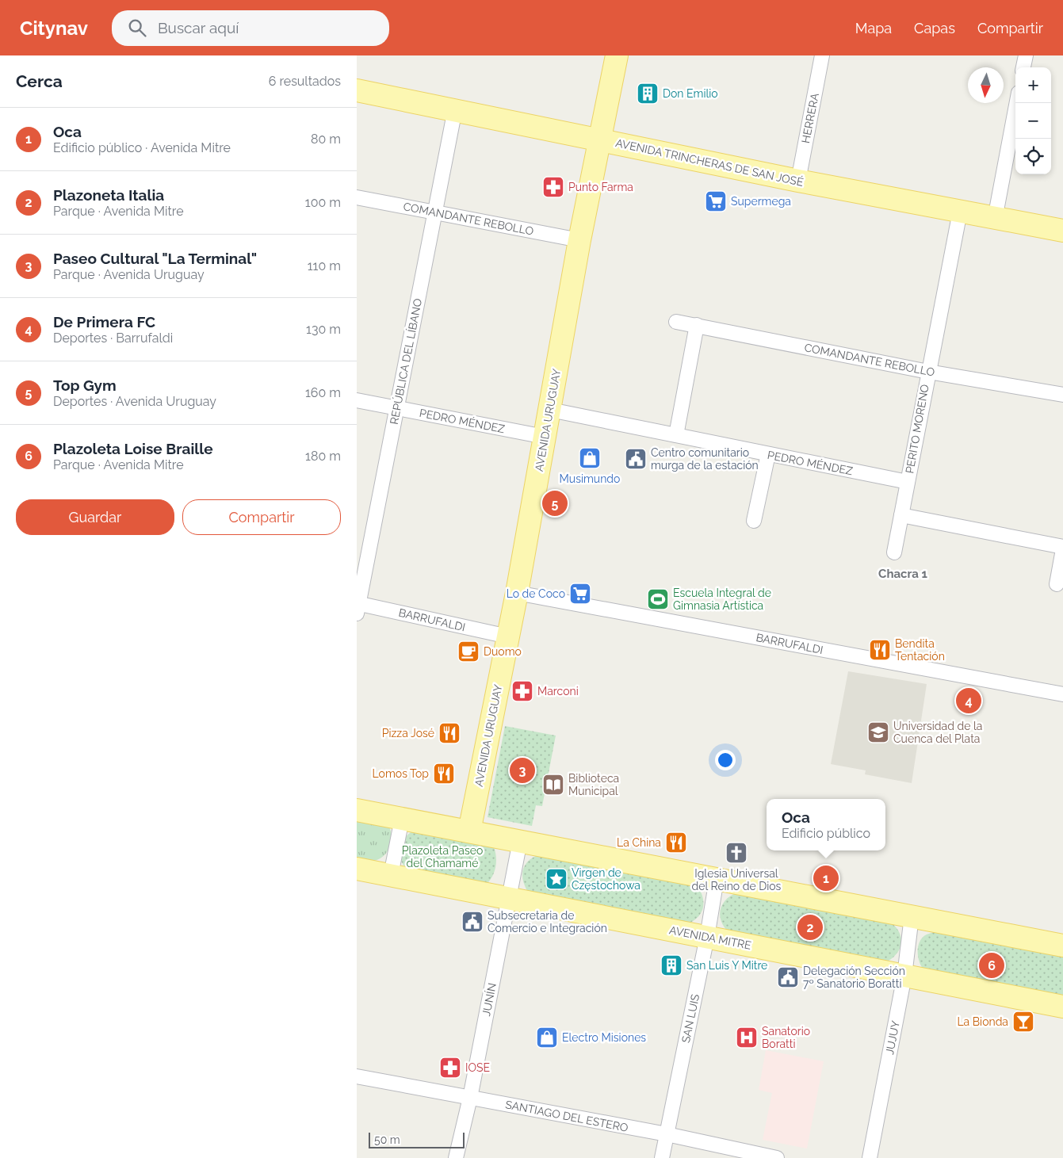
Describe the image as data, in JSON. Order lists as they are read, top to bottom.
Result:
{
  "streets": {
    "main road": ["AVENIDA TRINCHERAS DE SAN JOSÉ", "AVENIDA URUGUAY", "AVENIDA MITRE"],
    "street": [
      "HERRERA",
      "COMANDANTE REBOLLO",
      "REPÚBLICA DEL LÍBANO",
      "PEDRO MÉNDEZ",
      "PERITO MORENO",
      "BARRUFALDI",
      "JUNÍN",
      "SAN LUIS",
      "JUJUY",
      "SANTIAGO DEL ESTERO"
    ]
  },
  "crossings": [
    ["HERRERA", "AVENIDA TRINCHERAS DE SAN JOSÉ"],
    ["AVENIDA TRINCHERAS DE SAN JOSÉ", "REPÚBLICA DEL LÍBANO"],
    ["AVENIDA TRINCHERAS DE SAN JOSÉ", "AVENIDA URUGUAY"],
    ["AVENIDA TRINCHERAS DE SAN JOSÉ", "PERITO MORENO"],
    ["COMANDANTE REBOLLO", "REPÚBLICA DEL LÍBANO"],
    ["COMANDANTE REBOLLO", "AVENIDA URUGUAY"],
    ["COMANDANTE REBOLLO", "PERITO MORENO"],
    ["REPÚBLICA DEL LÍBANO", "PEDRO MÉNDEZ"],
    ["REPÚBLICA DEL LÍBANO", "BARRUFALDI"],
    ["AVENIDA URUGUAY", "PEDRO MÉNDEZ"],
    ["AVENIDA URUGUAY", "BARRUFALDI"],
    ["PEDRO MÉNDEZ", "PERITO MORENO"],
    ["AVENIDA MITRE", "JUNÍN"],
    ["AVENIDA MITRE", "SAN LUIS"],
    ["AVENIDA MITRE", "JUJUY"],
    ["JUNÍN", "SANTIAGO DEL ESTERO"],
    ["SAN LUIS", "SANTIAGO DEL ESTERO"]
  ],
  "districts": ["Chacra 1"],
  "parks": ["Plazoleta Paseo del Chamamé"],
  "places": {
    "building": ["Don Emilio", "San Luis Y Mitre"],
    "pharmacy": ["Punto Farma", "Marconi", "IOSE"],
    "supermarket": ["Supermega", "Lo de Coco"],
    "shop": ["Musimundo", "Electro Misiones"],
    "public building": ["Centro comunitario murga de la estación", "Subsecretaria de Comercio e Integración", "Delegación Sección 7º Sanatorio Boratti"],
    "sports": ["Escuela Integral de Gimnasia Artística"],
    "restaurant": [
      "Bendita Tentación",
      "Pizza José",
      "Lomos Top",
      "La China"
    ],
    "cafe": ["Duomo"],
    "school or university": ["Universidad de la Cuenca del Plata"],
    "library": ["Biblioteca Municipal"],
    "church": ["Iglesia Universal del Reino de Dios"],
    "place": ["Virgen de Częstochowa"],
    "bar": ["La Bionda"],
    "hospital": ["Sanatorio Boratti"]
  },
  "scale_bar": "50 m",
  "north": "bottom",
  "page": {
    "header": "Citynav",
    "search": "Buscar aquí",
    "nav": ["Mapa", "Capas", "Compartir"],
    "heading": ["Cerca", "6 resultados"],
    "map_buttons": ["+", "−"],
    "list": [
      {
        "mark": "1",
        "name": "Oca",
        "note": "Edificio público · Avenida Mitre",
        "value": "80 m"
      },
      {
        "mark": "2",
        "name": "Plazoneta Italia",
        "note": "Parque · Avenida Mitre",
        "value": "100 m"
      },
      {
        "mark": "3",
        "name": "Paseo Cultural \"La Terminal\"",
        "note": "Parque · Avenida Uruguay",
        "value": "110 m"
      },
      {
        "mark": "4",
        "name": "De Primera FC",
        "note": "Deportes · Barrufaldi",
        "value": "130 m"
      },
      {
        "mark": "5",
        "name": "Top Gym",
        "note": "Deportes · Avenida Uruguay",
        "value": "160 m"
      },
      {
        "mark": "6",
        "name": "Plazoleta Loise Braille",
        "note": "Parque · Avenida Mitre",
        "value": "180 m"
      }
    ],
    "buttons": ["Guardar", "Compartir"],
    "pins": [
      "5",
      "4",
      "3",
      "1",
      "2",
      "6"
    ],
    "popup": ["Oca", "Edificio público"],
    "scale": "50 m"
  }
}
